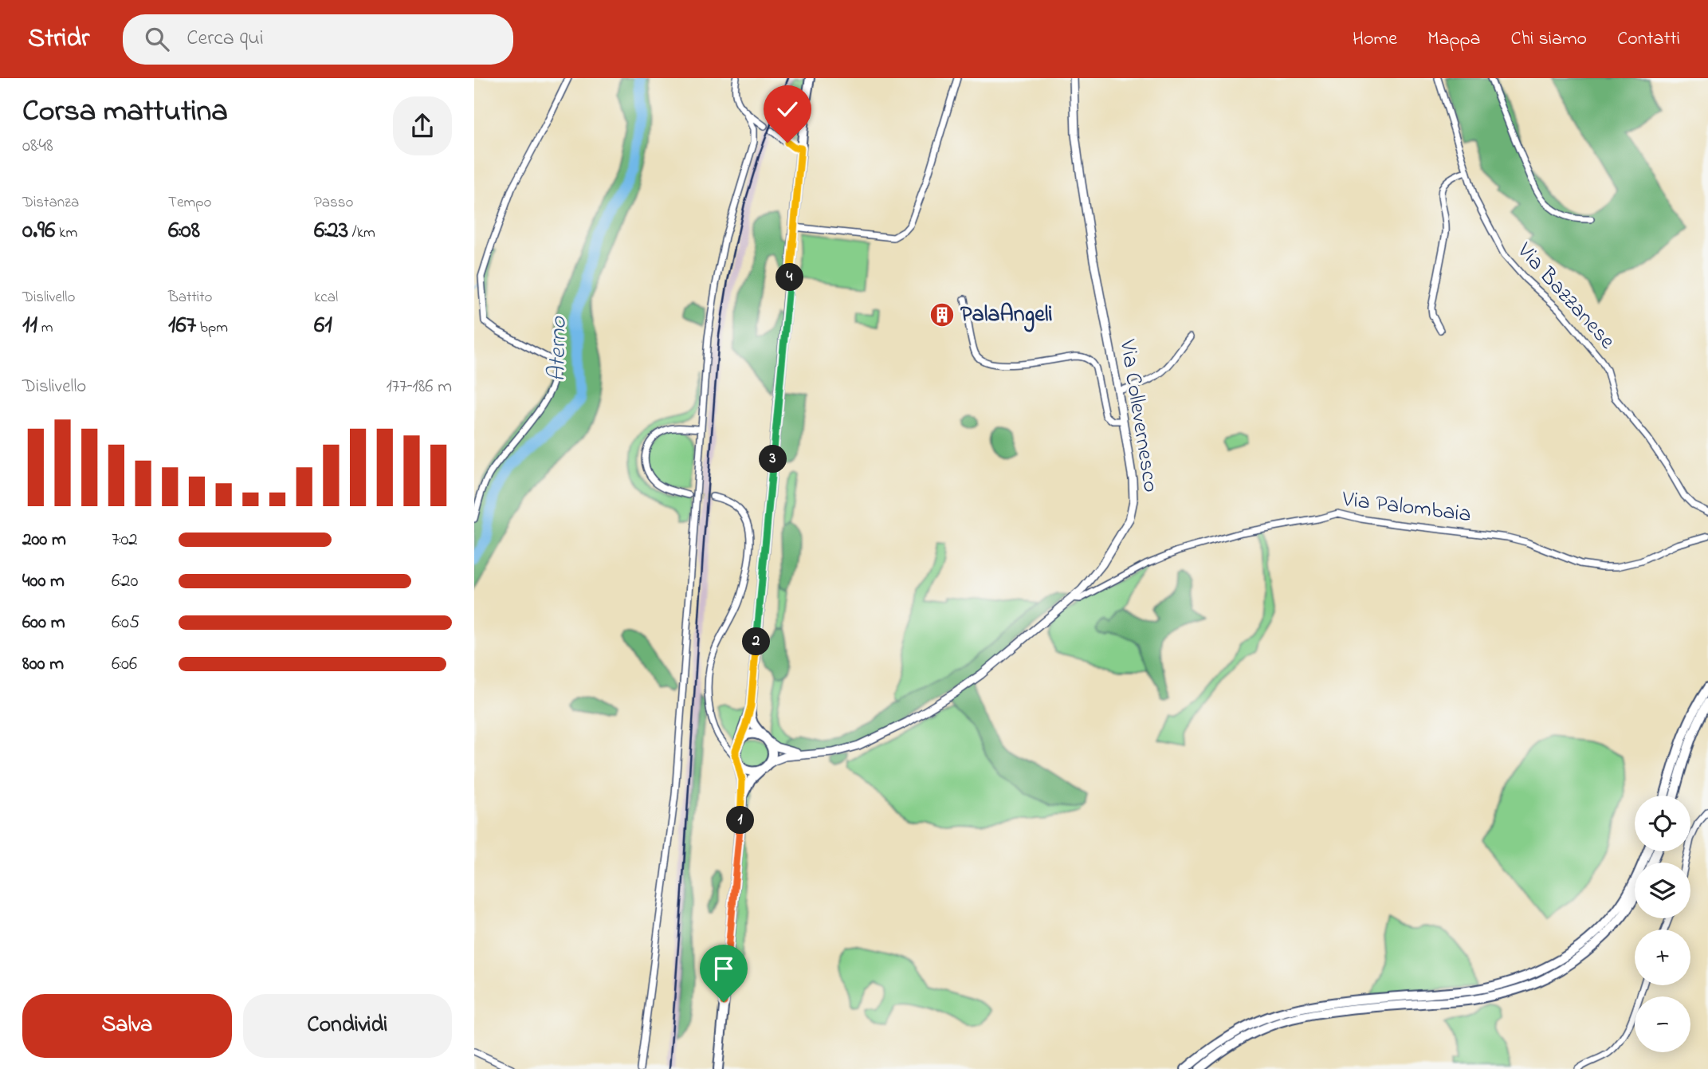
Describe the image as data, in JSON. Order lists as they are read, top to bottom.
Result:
{
  "streets": {
    "street": ["Via Bazzanese", "Via Collevernesco", "Via Palombaia"]
  },
  "crossings": [
    ["Via Collevernesco", "Via Palombaia"]
  ],
  "water": ["Aterno"],
  "places": {
    "building": ["PalaAngeli"]
  },
  "page": {
    "header": "Stridr",
    "search": "Cerca qui",
    "nav": [
      "Home",
      "Mappa",
      "Chi siamo",
      "Contatti"
    ],
    "heading": ["Corsa mattutina", "08:48"],
    "stats": [
      ["Distanza", "0.96 km"],
      ["Tempo", "6:08"],
      ["Passo", "6:23 /km"],
      ["Dislivello", "11 m"],
      ["Battito", "167 bpm"],
      ["kcal", "61"]
    ],
    "pins": [
      "4",
      "3",
      "2",
      "1"
    ],
    "chart": ["Dislivello", "177–186 m"],
    "list": [
      {
        "name": "200 m",
        "note": "7:02"
      },
      {
        "name": "400 m",
        "note": "6:20"
      },
      {
        "name": "600 m",
        "note": "6:05"
      },
      {
        "name": "800 m",
        "note": "6:06"
      }
    ],
    "map_buttons": ["+", "−"],
    "buttons": ["Salva", "Condividi"]
  }
}
